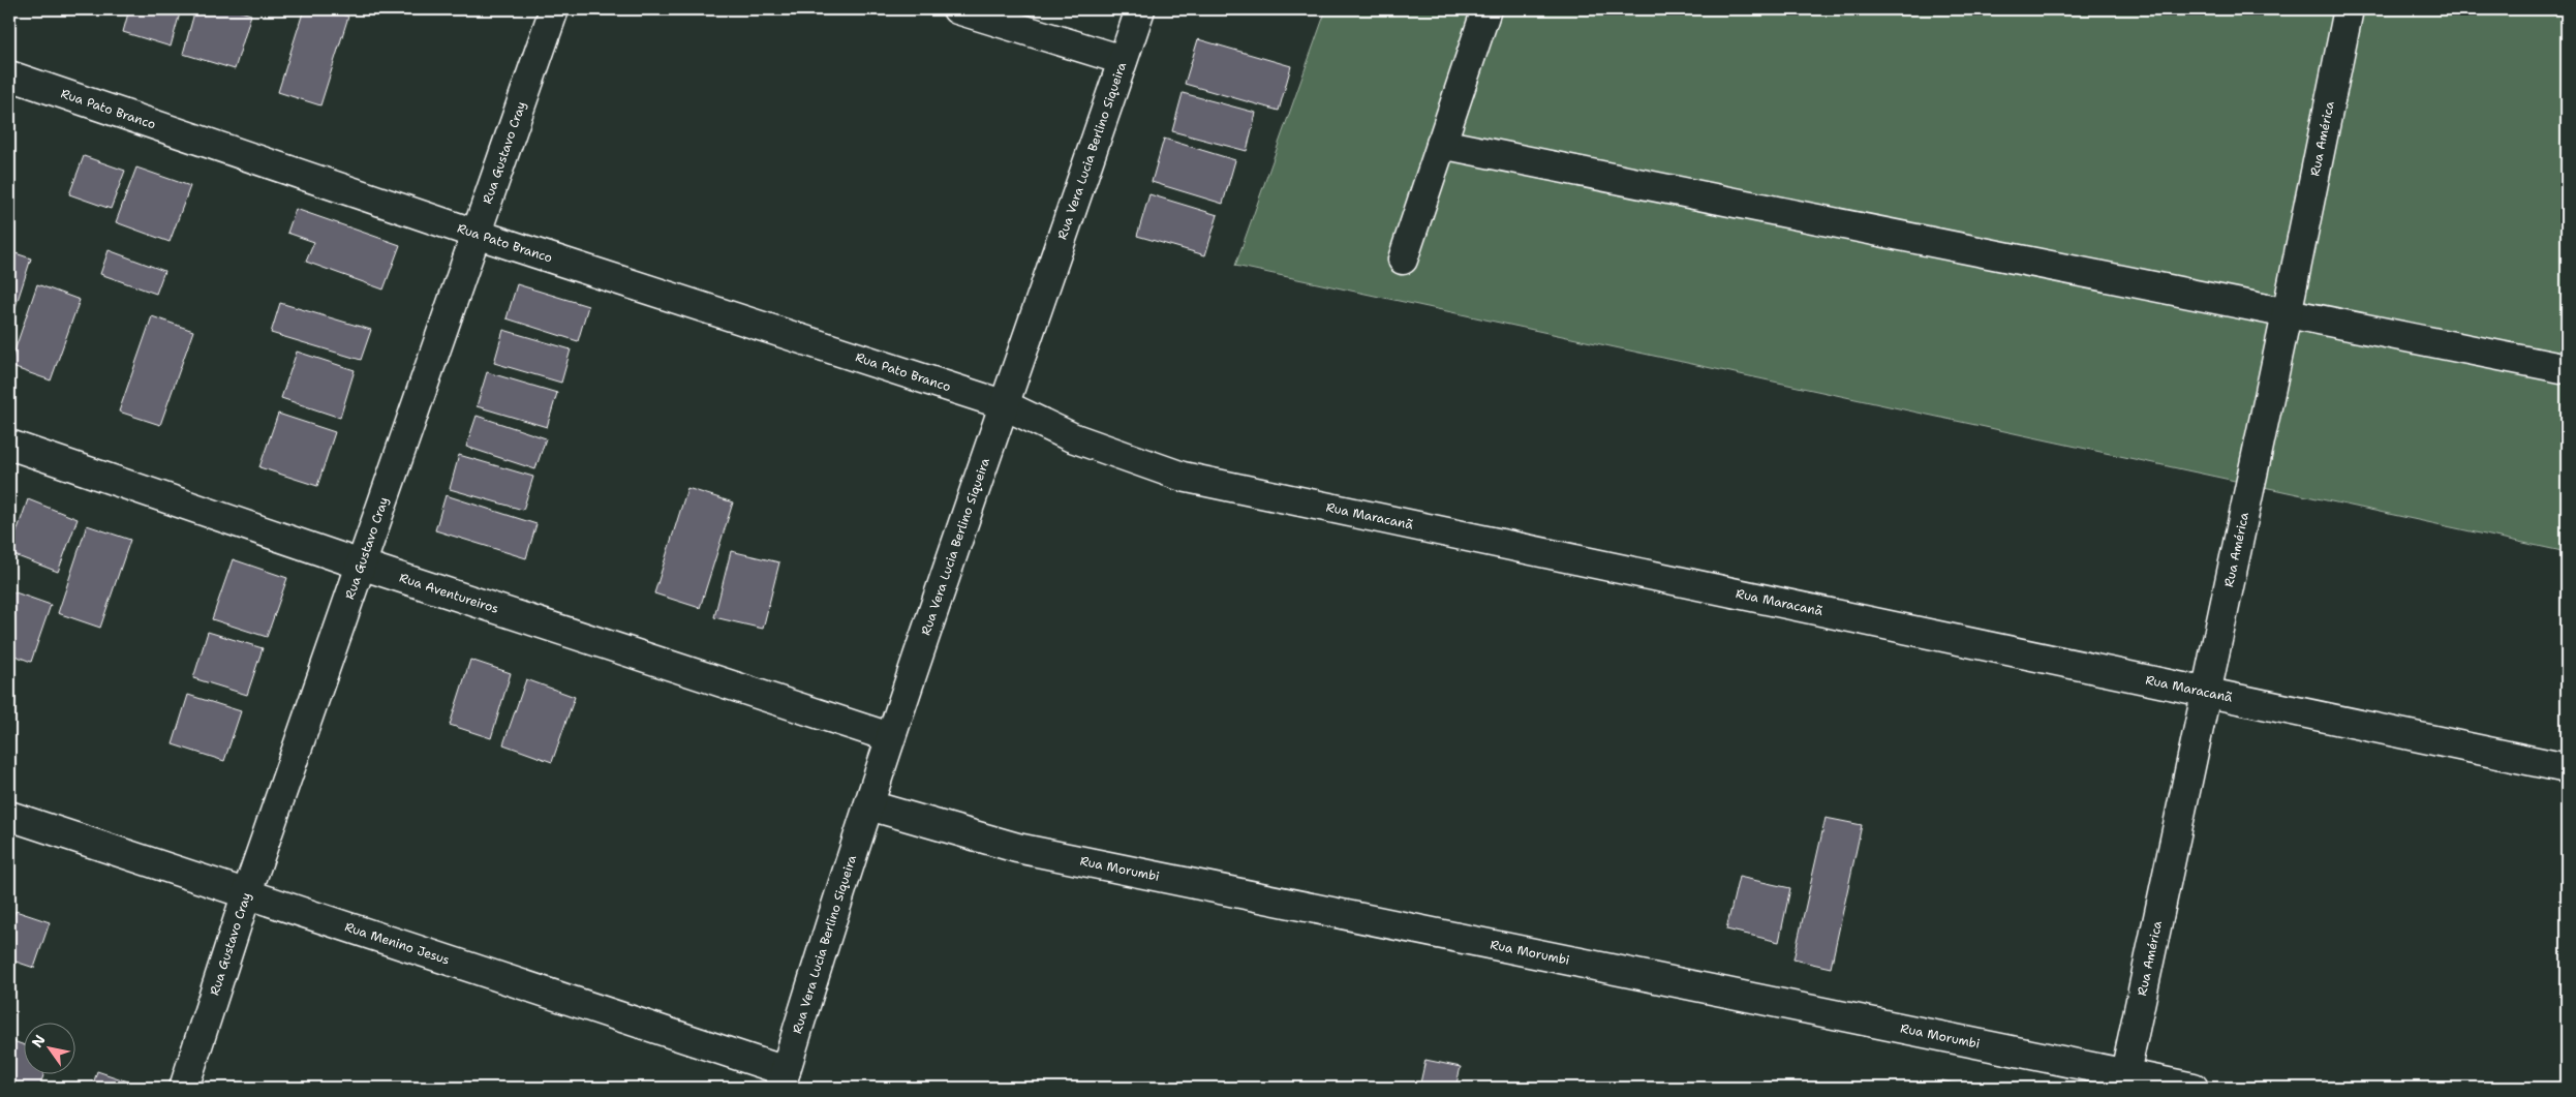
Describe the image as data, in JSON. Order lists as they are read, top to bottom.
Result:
{
  "streets": {
    "street": [
      "Rua Pato Branco",
      "Rua América",
      "Rua Vera Lucia Berlino Siqueira",
      "Rua Gustavo Cray",
      "Rua Maracanã",
      "Rua Aventureiros",
      "Rua Morumbi",
      "Rua Menino Jesus"
    ]
  },
  "crossings": [
    ["Rua Pato Branco", "Rua Vera Lucia Berlino Siqueira"],
    ["Rua Pato Branco", "Rua Gustavo Cray"],
    ["Rua Pato Branco", "Rua Maracanã"],
    ["Rua América", "Rua Maracanã"],
    ["Rua América", "Rua Morumbi"],
    ["Rua Vera Lucia Berlino Siqueira", "Rua Maracanã"],
    ["Rua Vera Lucia Berlino Siqueira", "Rua Aventureiros"],
    ["Rua Vera Lucia Berlino Siqueira", "Rua Morumbi"],
    ["Rua Vera Lucia Berlino Siqueira", "Rua Menino Jesus"],
    ["Rua Gustavo Cray", "Rua Aventureiros"],
    ["Rua Gustavo Cray", "Rua Menino Jesus"]
  ],
  "north": "top left"
}
